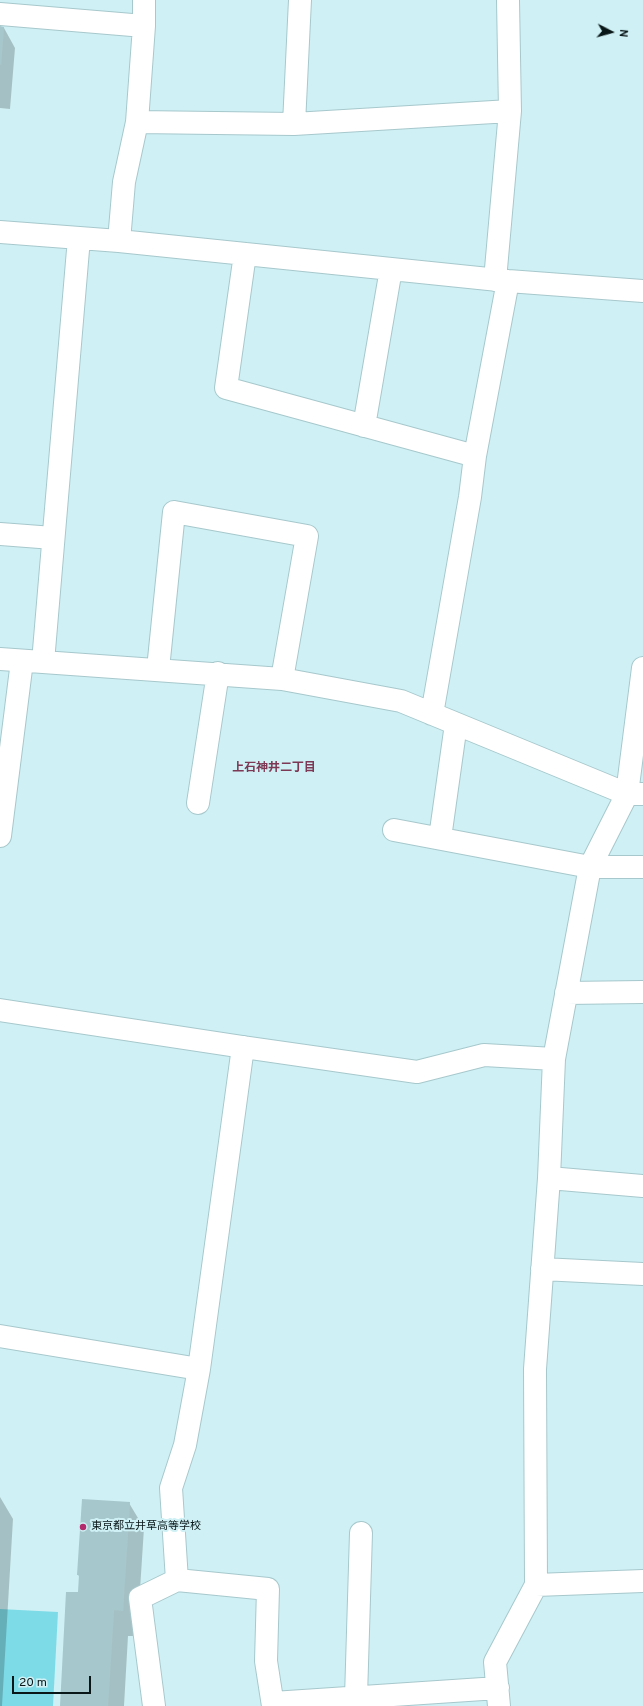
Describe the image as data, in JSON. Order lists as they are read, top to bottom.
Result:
{
  "districts": ["上石神井二丁目"],
  "places": ["東京都立井草高等学校"],
  "scale_bar": "20 m",
  "north": "right"
}
